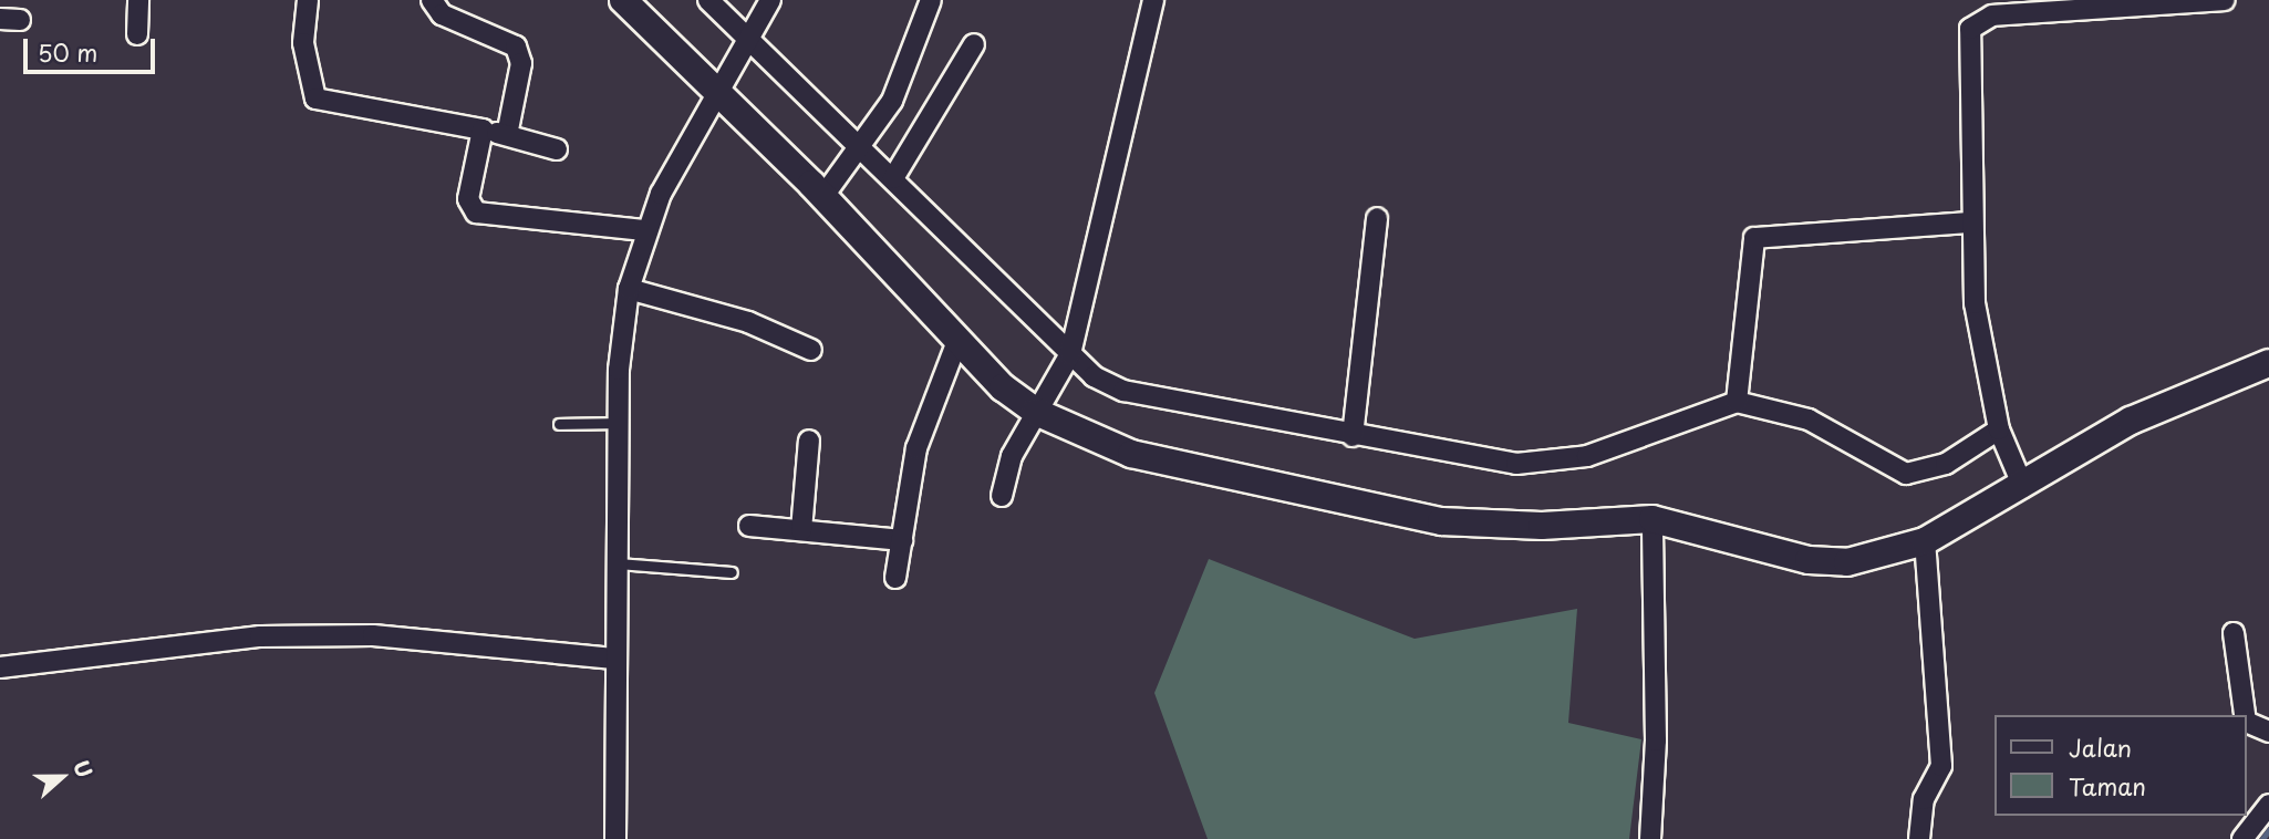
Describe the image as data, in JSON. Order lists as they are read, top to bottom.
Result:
{
  "legend": ["Jalan", "Taman"],
  "scale_bar": "50 m",
  "north": "right"
}
